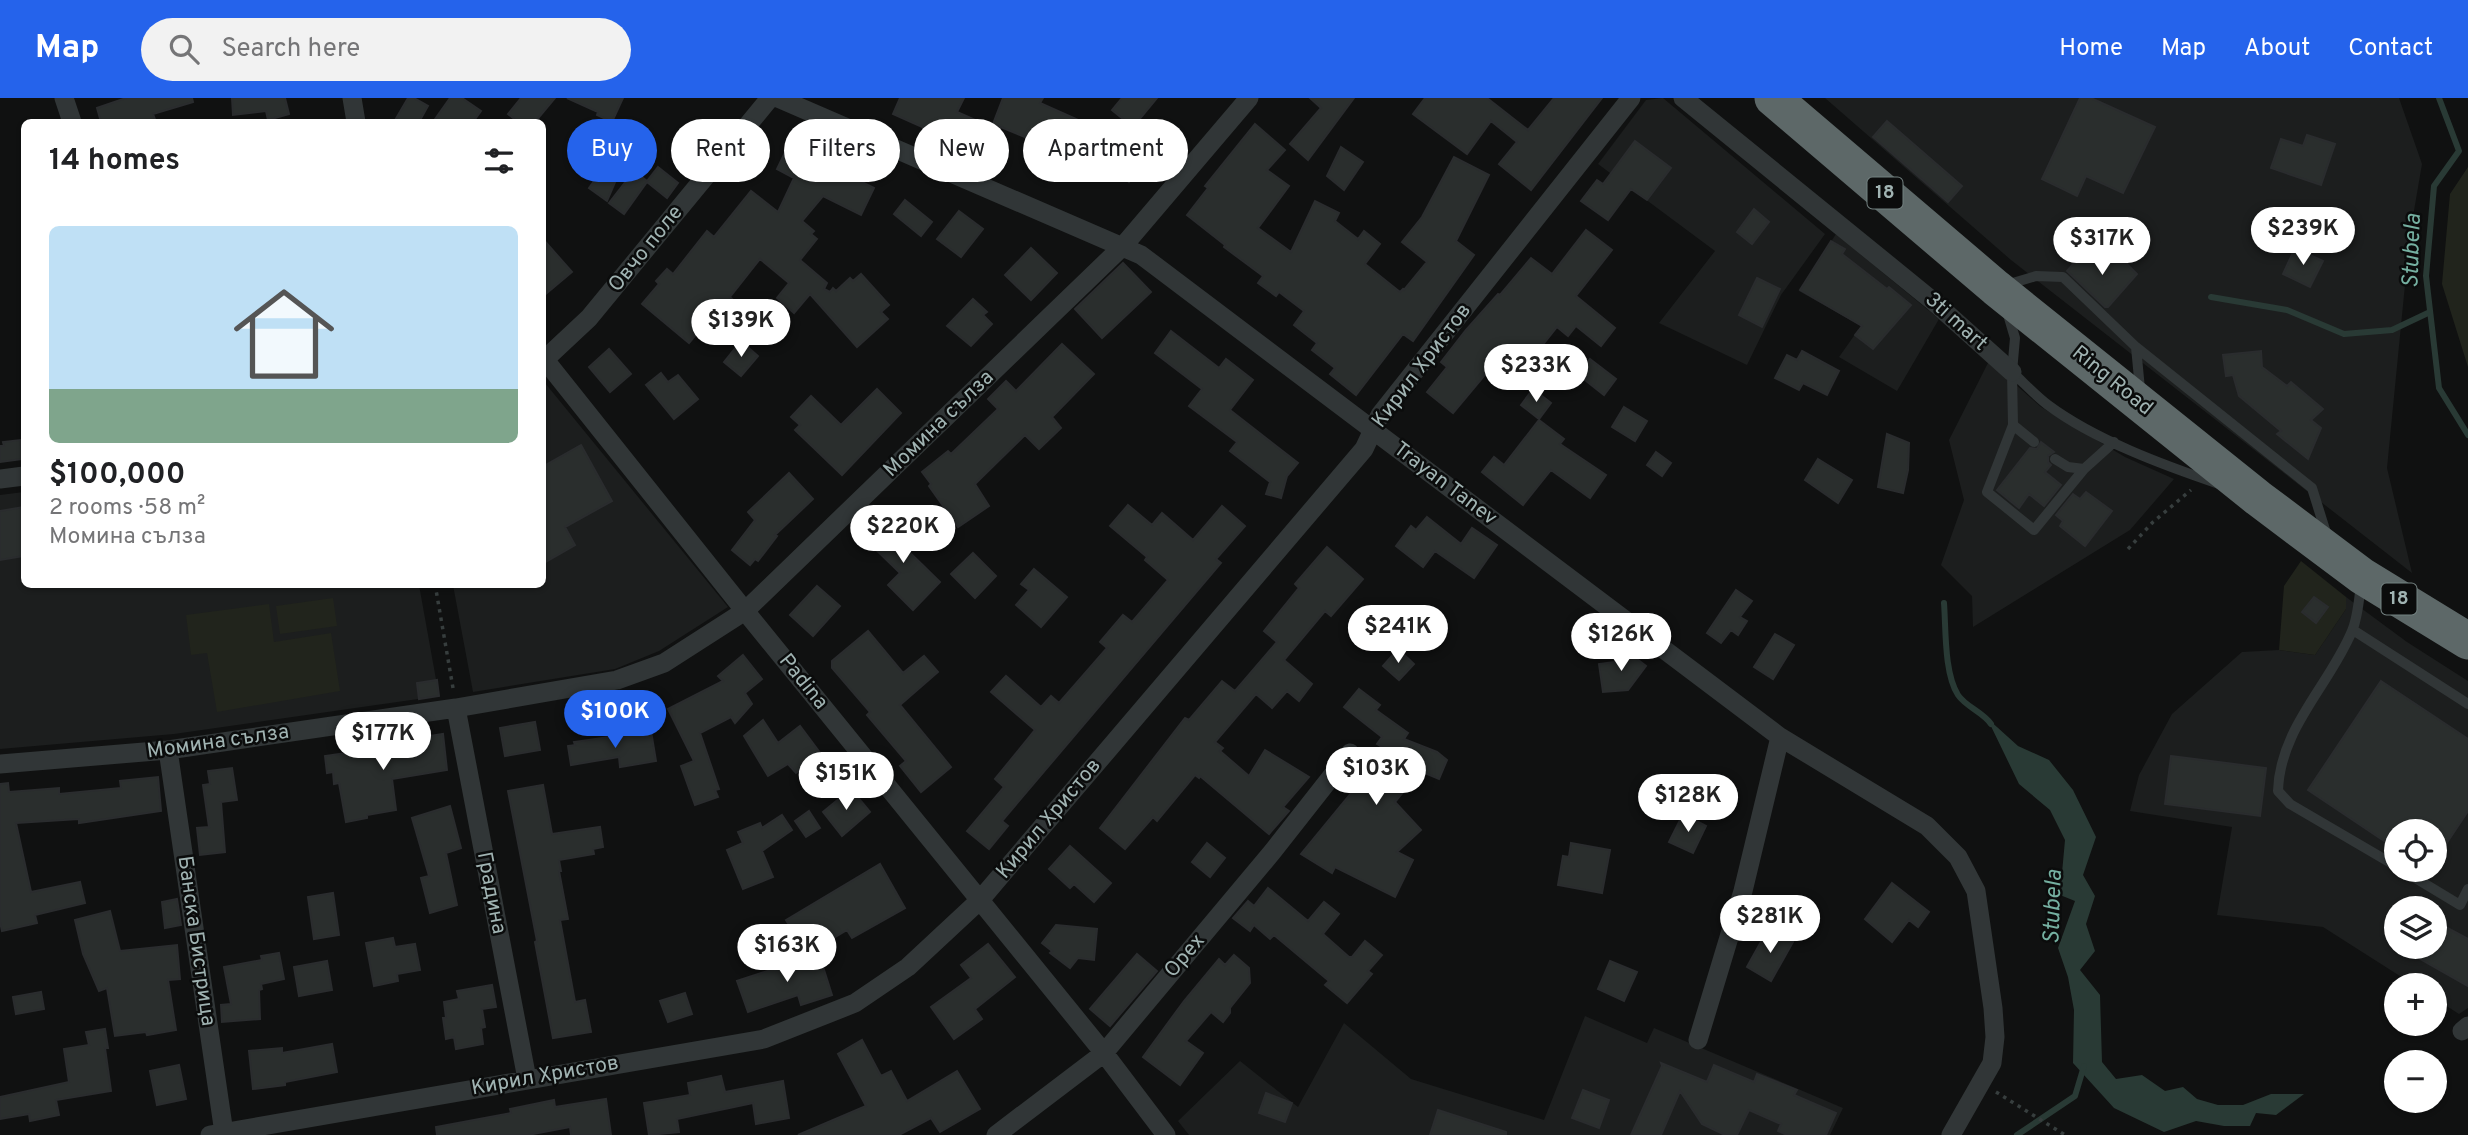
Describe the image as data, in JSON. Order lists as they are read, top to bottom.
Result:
{
  "streets": {
    "highway": ["18", "Ring Road"],
    "street": [
      "Овчо поле",
      "3ti mart",
      "Кирил Христов",
      "Момина сълза",
      "Trayan Tanev",
      "Padina",
      "Градина",
      "Банска Бистрица",
      "Орех"
    ]
  },
  "crossings": [
    ["3ti mart", "Ring Road"],
    ["Кирил Христов", "Trayan Tanev"],
    ["Кирил Христов", "Padina"],
    ["Кирил Христов", "Градина"],
    ["Кирил Христов", "Банска Бистрица"],
    ["Момина сълза", "Trayan Tanev"],
    ["Момина сълза", "Padina"],
    ["Момина сълза", "Градина"],
    ["Момина сълза", "Банска Бистрица"],
    ["Padina", "Орех"]
  ],
  "water": ["Stubela"],
  "page": {
    "header": "Map",
    "search": "Search here",
    "nav": [
      "Home",
      "Map",
      "About",
      "Contact"
    ],
    "chip": [
      "Buy",
      "Rent",
      "Filters",
      "New",
      "Apartment"
    ],
    "heading": "14 homes",
    "list": [
      {
        "name": "$100,000",
        "note": "2 rooms · 58 m² · Момина сълза"
      }
    ],
    "price": [
      "$239K",
      "$317K",
      "$139K",
      "$233K",
      "$220K",
      "$241K",
      "$126K",
      "$100K",
      "$177K",
      "$103K",
      "$151K",
      "$128K",
      "$281K",
      "$163K"
    ],
    "map_buttons": ["+", "−"]
  }
}
